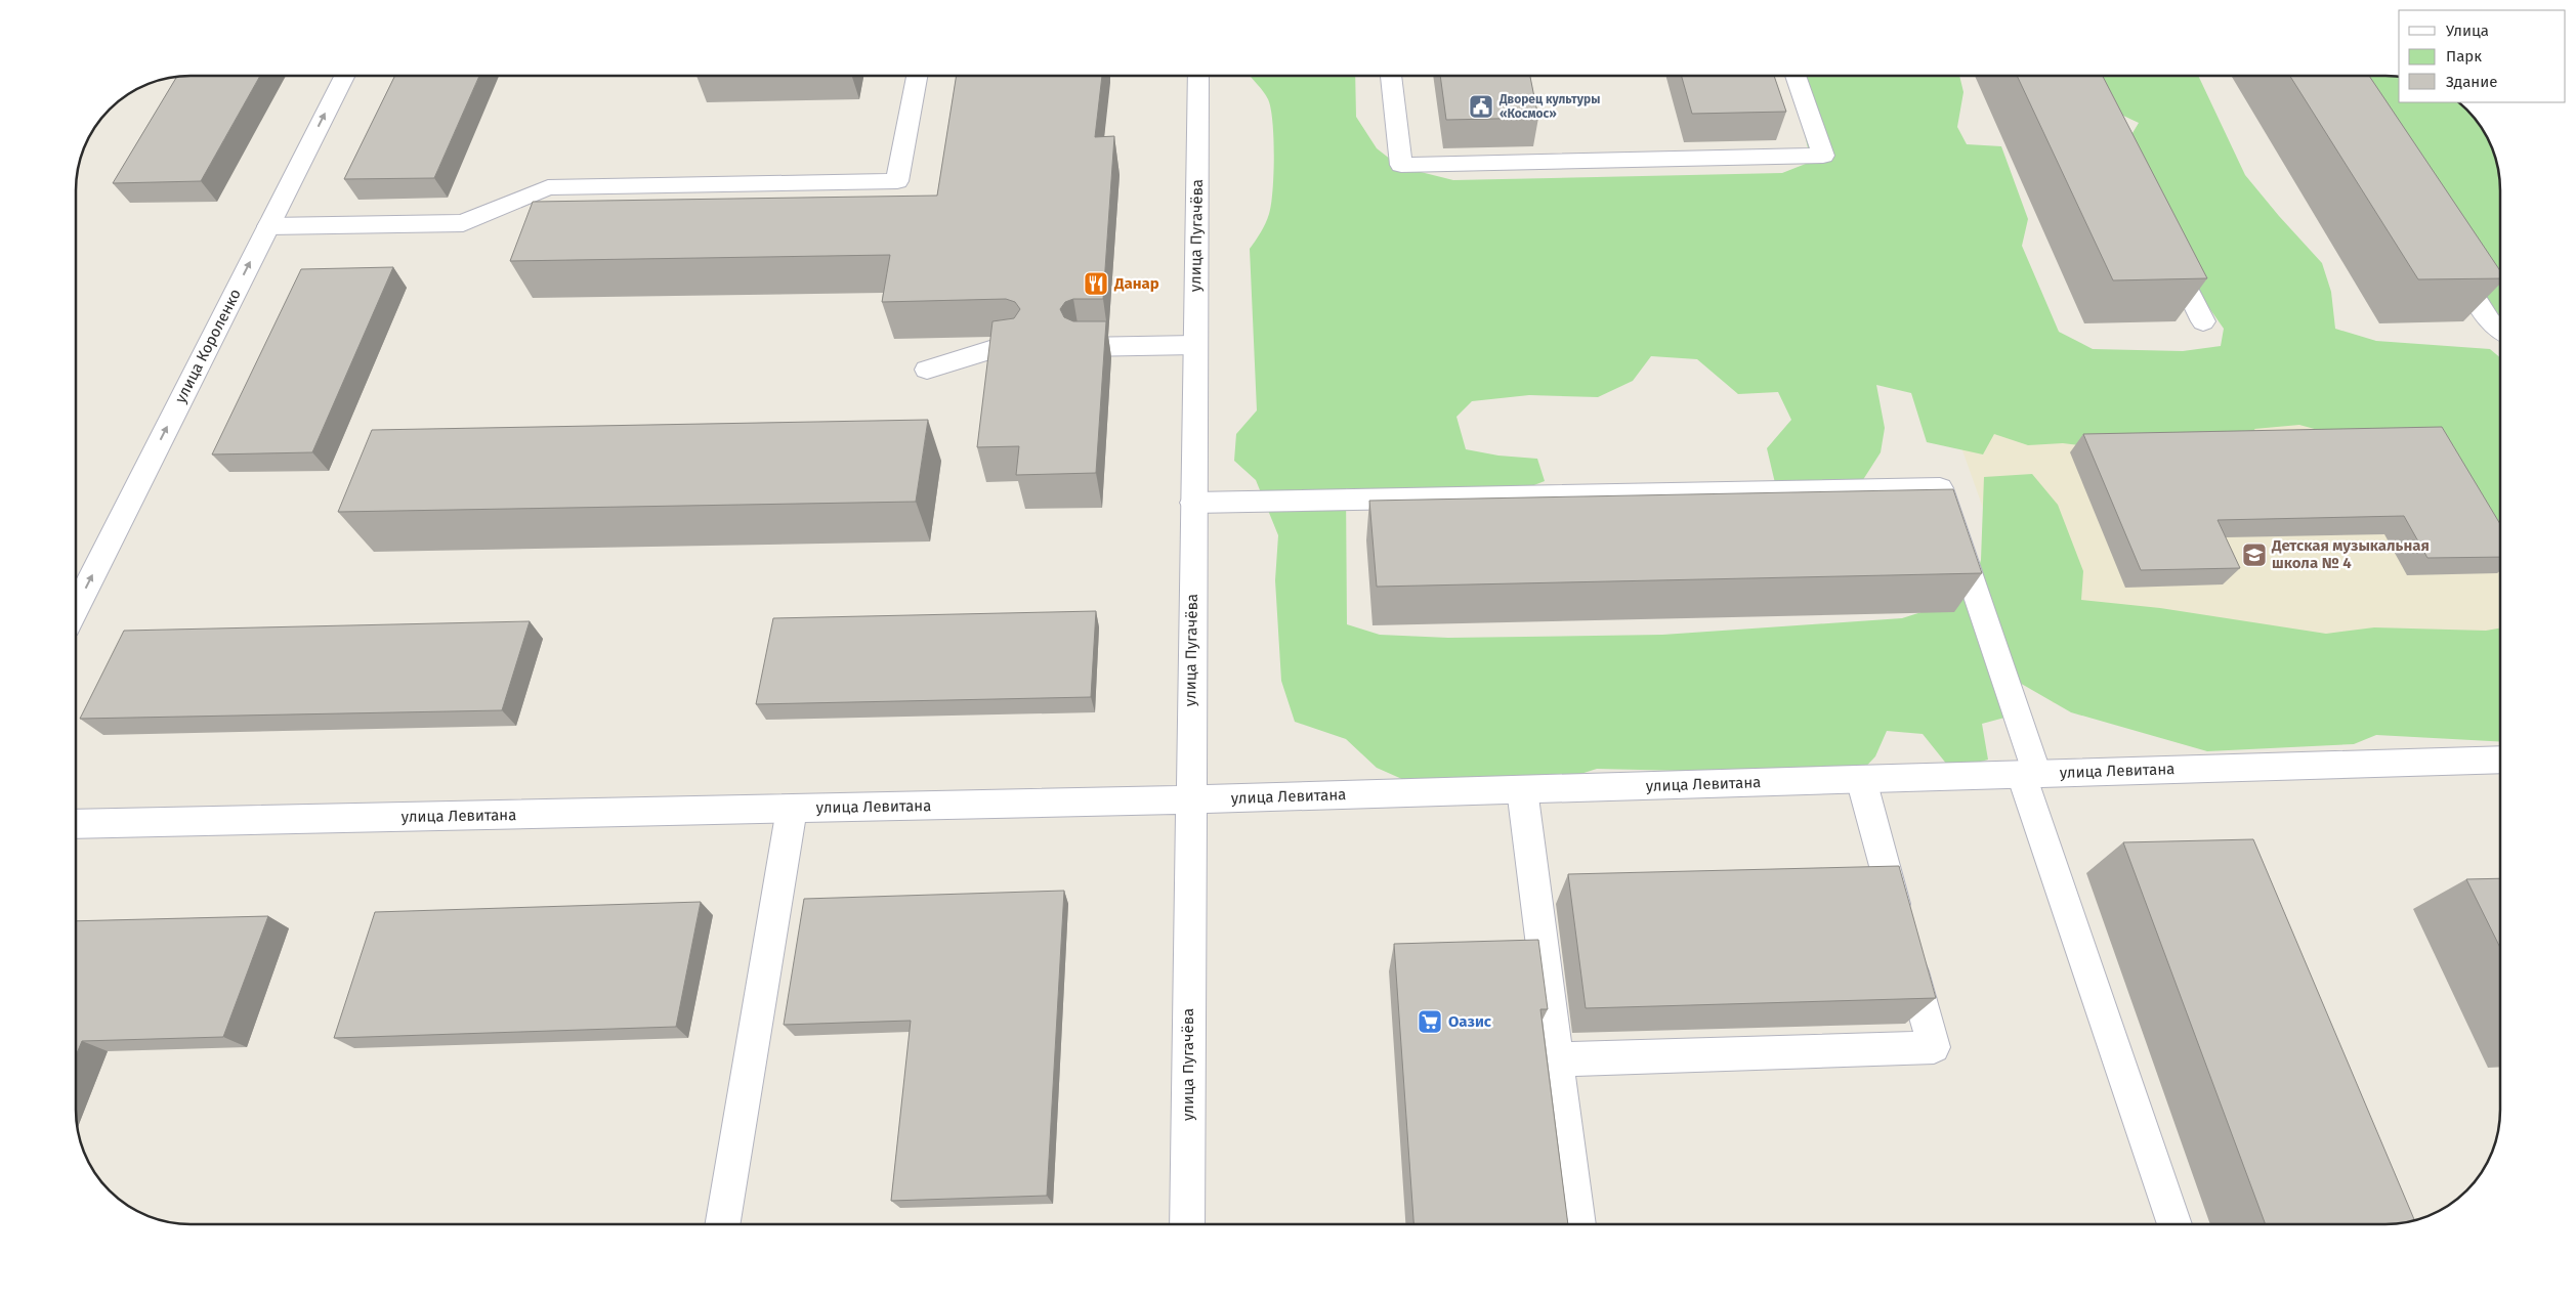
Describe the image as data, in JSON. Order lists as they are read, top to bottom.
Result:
{
  "streets": {
    "street": ["улица Пугачёва", "улица Короленко", "улица Левитана"]
  },
  "crossings": [
    ["улица Пугачёва", "улица Левитана"]
  ],
  "one_way": ["улица Короленко"],
  "places": {
    "public building": ["Дворец культуры «Космос»"],
    "restaurant": ["Данар"],
    "school or university": ["Детская музыкальная школа № 4"],
    "supermarket": ["Оазис"]
  },
  "legend": ["Улица", "Парк", "Здание"]
}
